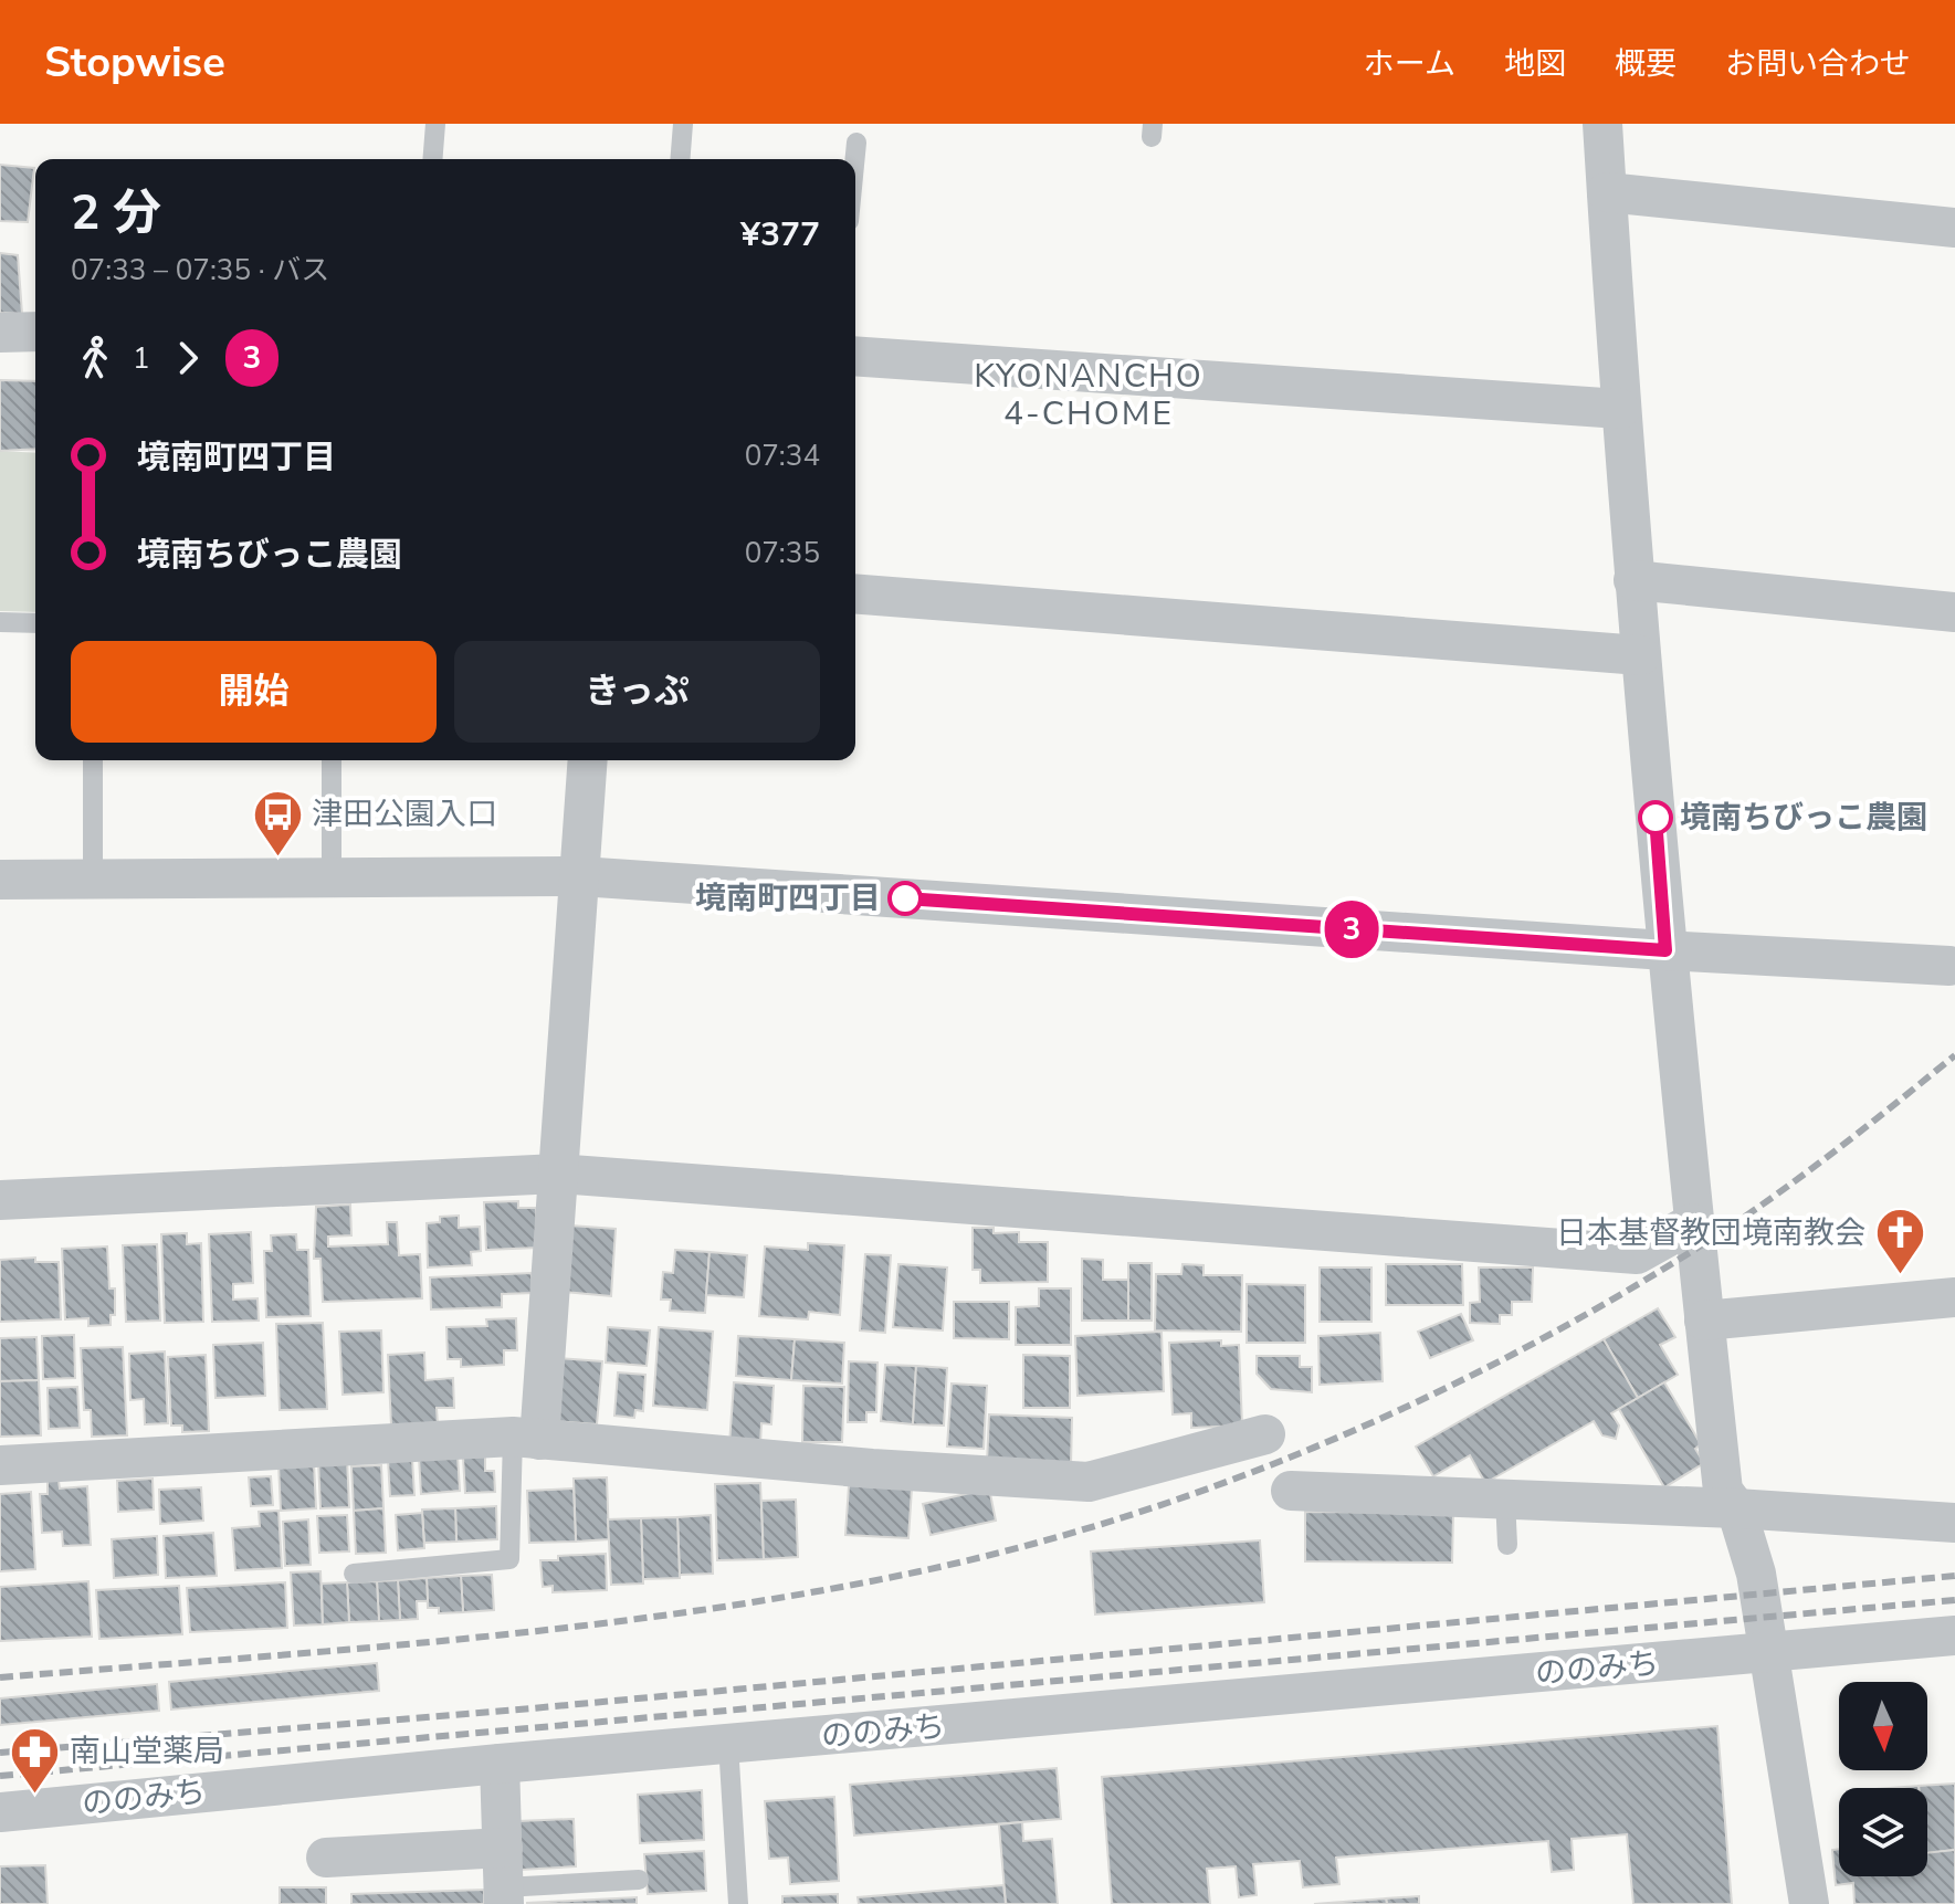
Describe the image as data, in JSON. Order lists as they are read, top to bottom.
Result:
{
  "streets": {
    "street": ["ののみち"]
  },
  "districts": ["KYONANCHO 4-CHOME"],
  "places": {
    "other": ["境南ちびっこ農園", "境南町四丁目"],
    "bus stop": ["津田公園入口"],
    "church": ["日本基督教団境南教会"],
    "pharmacy": ["南山堂薬局"]
  },
  "lines": ["bus line 3"],
  "north": "bottom",
  "page": {
    "header": "Stopwise",
    "nav": [
      "ホーム",
      "地図",
      "概要",
      "お問い合わせ"
    ],
    "on_map": "3",
    "heading": ["2 分", "07:33 – 07:35 · バス", "¥377"],
    "legs": ["1", "3"],
    "list": [
      {
        "name": "境南町四丁目",
        "value": "07:34"
      },
      {
        "name": "境南ちびっこ農園",
        "value": "07:35"
      }
    ],
    "buttons": ["開始", "きっぷ"]
  }
}
